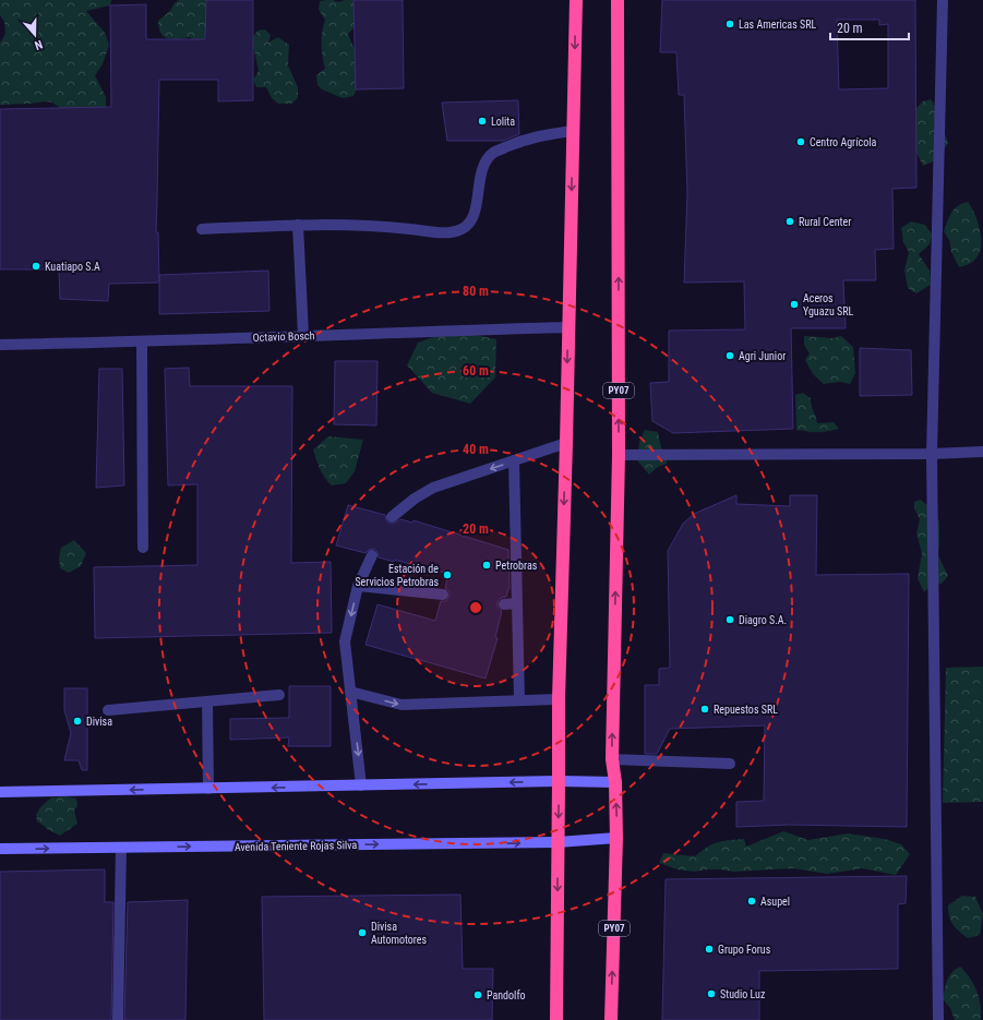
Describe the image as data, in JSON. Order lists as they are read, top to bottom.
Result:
{
  "streets": {
    "highway": ["PY07"],
    "street": ["Octavio Bosch", "Avenida Teniente Rojas Silva"]
  },
  "crossings": [
    ["PY07", "Avenida Teniente Rojas Silva"]
  ],
  "places": [
    "Las Americas SRL",
    "Lolita",
    "Centro Agrícola",
    "Rural Center",
    "Kuatiapo S.A",
    "Aceros Yguazu SRL",
    "Agri Junior",
    "Petrobras",
    "Estación de Servicios Petrobras",
    "Diagro S.A.",
    "Repuestos SRL",
    "Divisa",
    "Asupel",
    "Divisa Automotores",
    "Grupo Forus",
    "Studio Luz",
    "Pandolfo"
  ],
  "scale_bar": "20 m",
  "north": "bottom",
  "rings": [
    "80 m",
    "60 m",
    "40 m",
    "20 m"
  ]
}
